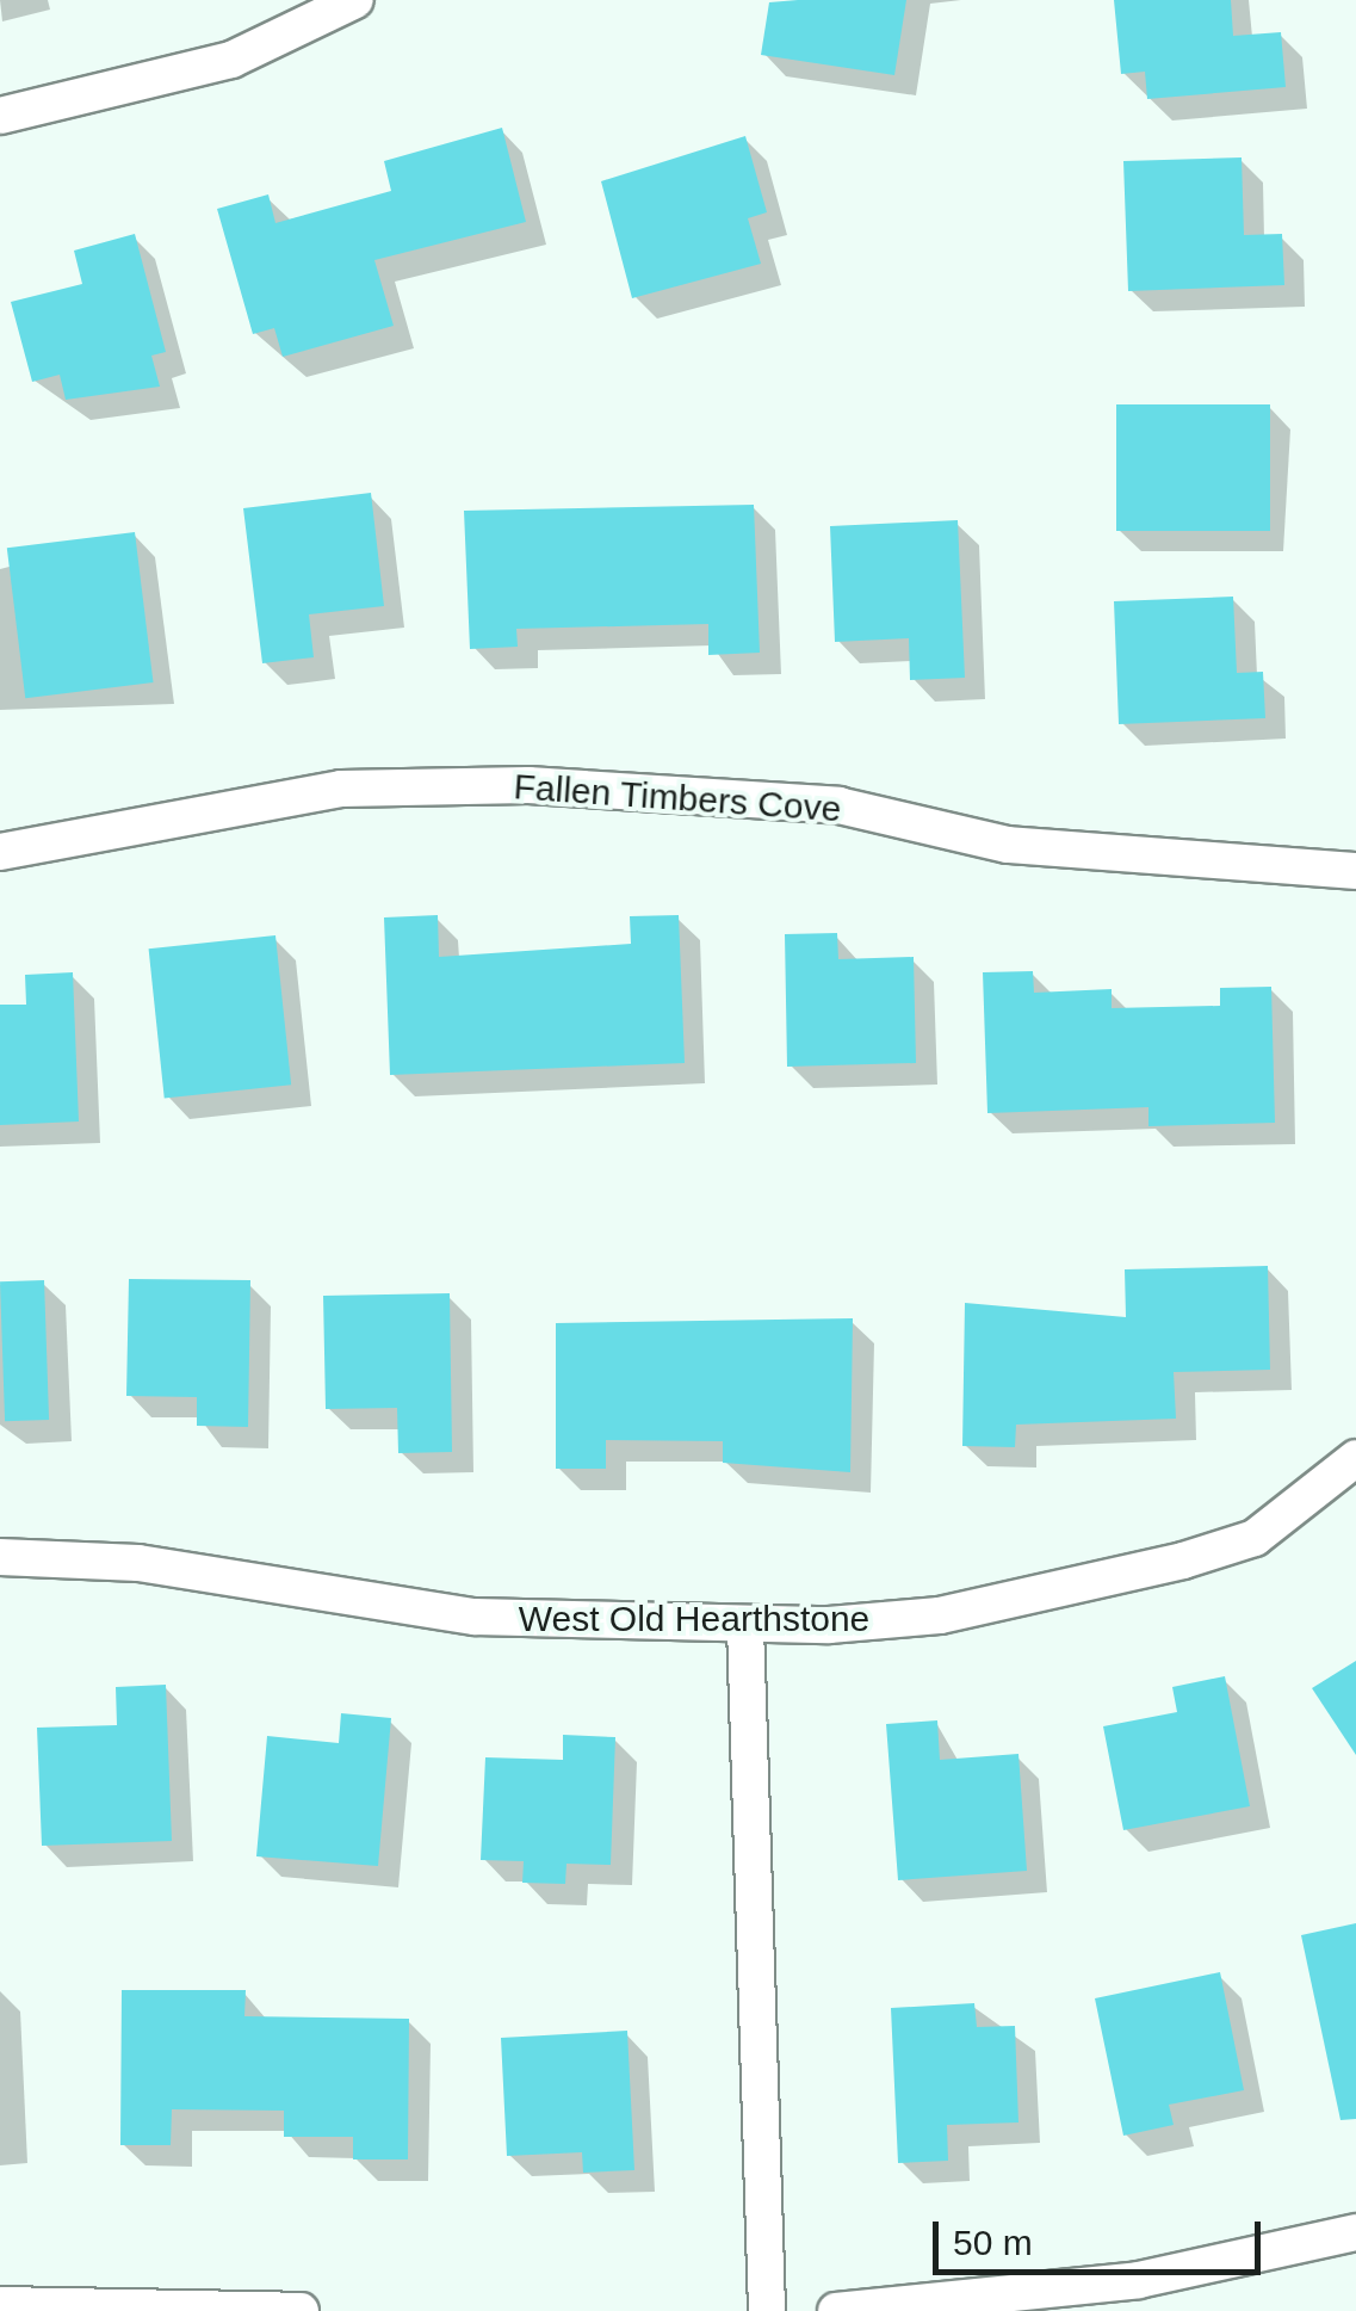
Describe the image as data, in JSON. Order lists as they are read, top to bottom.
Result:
{
  "streets": {
    "street": ["Fallen Timbers Cove", "West Old Hearthstone"]
  },
  "scale_bar": "50 m"
}
